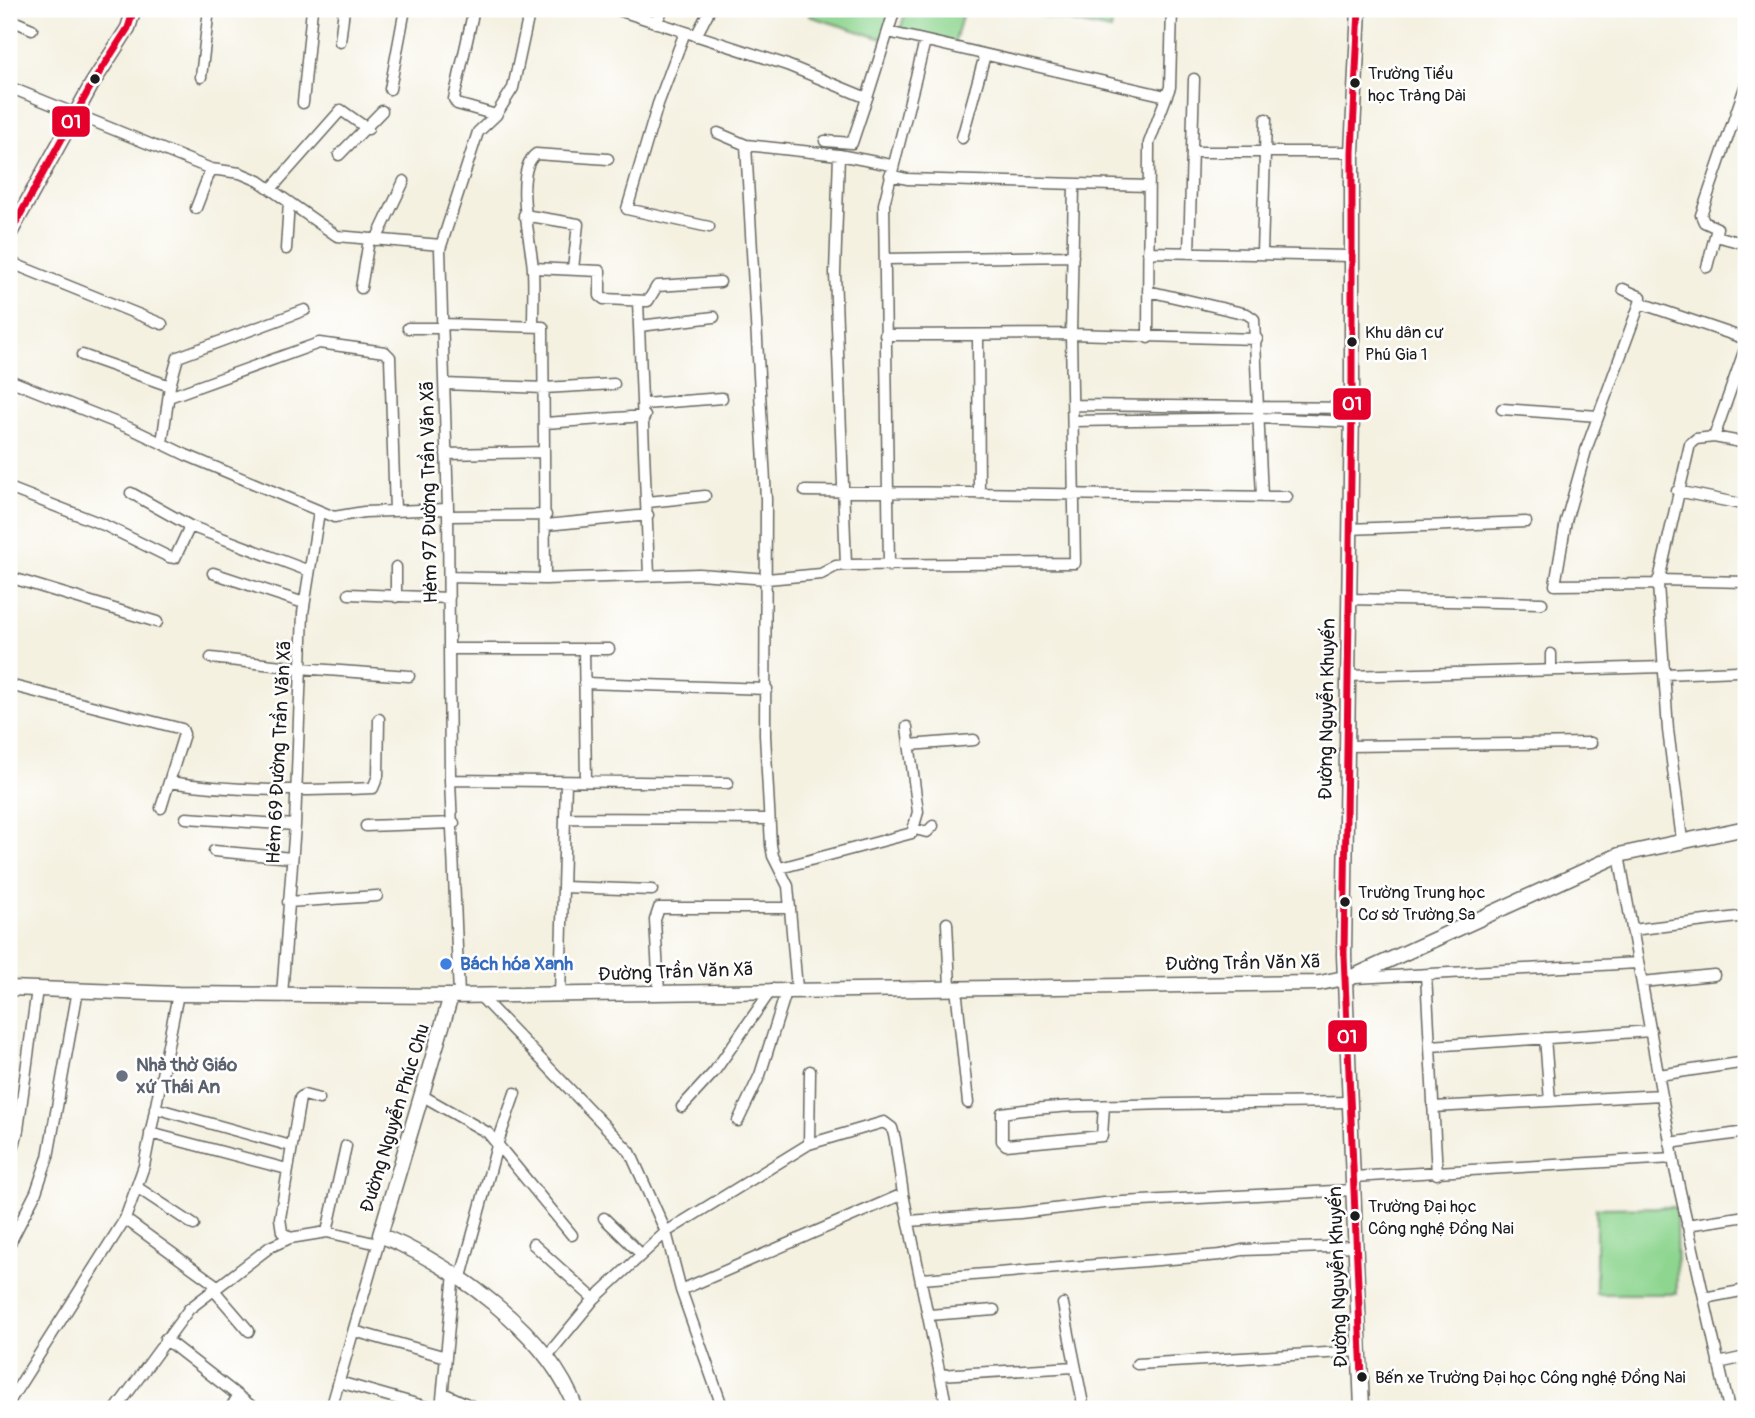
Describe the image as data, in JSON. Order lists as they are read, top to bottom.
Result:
{
  "streets": {
    "street": [
      "Hẻm 97 Đường Trần Văn Xã",
      "Đường Nguyễn Khuyến",
      "Hẻm 69 Đường Trần Văn Xã",
      "Đường Trần Văn Xã",
      "Đường Nguyễn Phúc Chu"
    ]
  },
  "crossings": [
    ["Hẻm 97 Đường Trần Văn Xã", "Đường Trần Văn Xã"],
    ["Hẻm 97 Đường Trần Văn Xã", "Đường Nguyễn Phúc Chu"],
    ["Đường Nguyễn Khuyến", "Đường Trần Văn Xã"],
    ["Hẻm 69 Đường Trần Văn Xã", "Đường Trần Văn Xã"],
    ["Đường Trần Văn Xã", "Đường Nguyễn Phúc Chu"]
  ],
  "places": [
    "Trường Tiểu học Trảng Dài",
    "Khu dân cư Phú Gia 1",
    "Trường Trung học Cơ sở Trường Sa",
    "Bách hóa Xanh",
    "Nhà thờ Giáo xứ Thái An",
    "Trường Đại học Công nghệ Đồng Nai",
    "Bến xe Trường Đại học Công nghệ Đồng Nai"
  ],
  "lines": ["transit line 01"]
}
